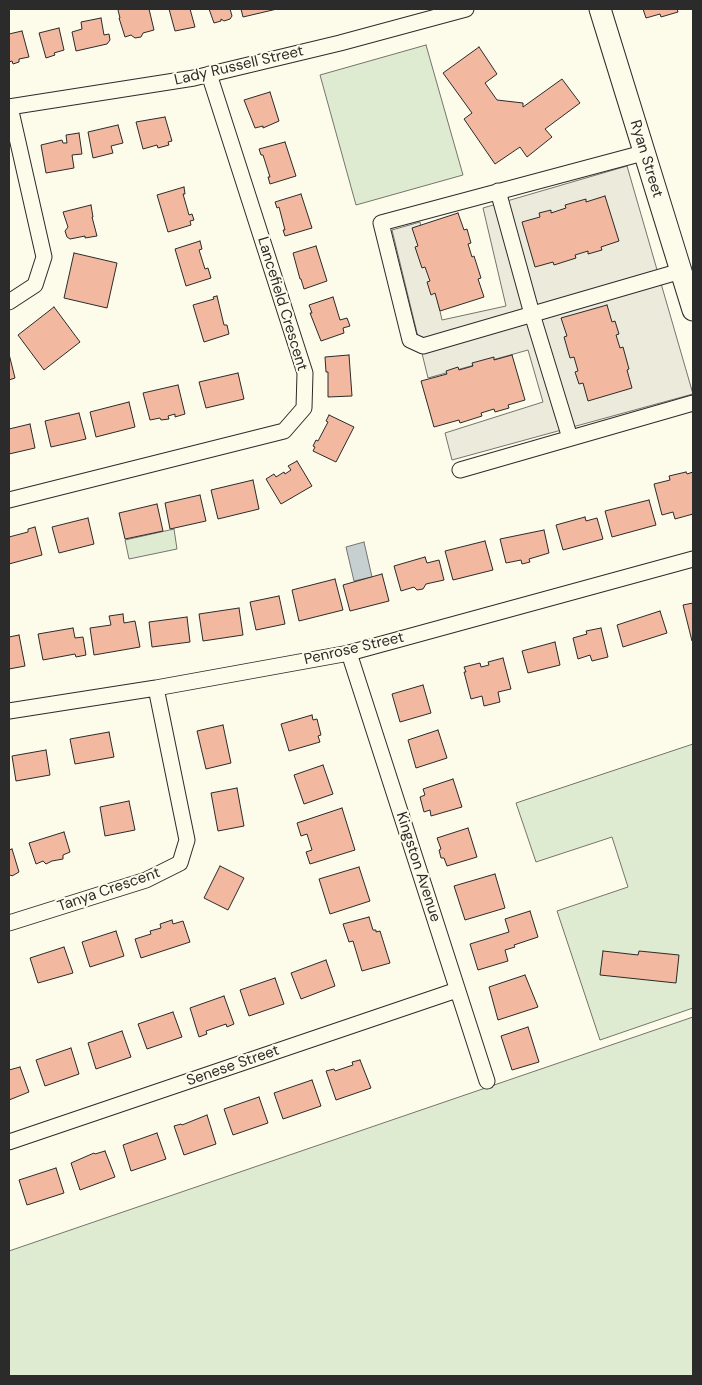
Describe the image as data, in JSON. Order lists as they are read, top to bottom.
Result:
{
  "streets": {
    "street": [
      "Lady Russell Street",
      "Ryan Street",
      "Lancefield Crescent",
      "Penrose Street",
      "Kingston Avenue",
      "Tanya Crescent",
      "Senese Street"
    ]
  },
  "crossings": [
    ["Lady Russell Street", "Lancefield Crescent"],
    ["Penrose Street", "Kingston Avenue"],
    ["Penrose Street", "Tanya Crescent"],
    ["Kingston Avenue", "Senese Street"]
  ]
}
